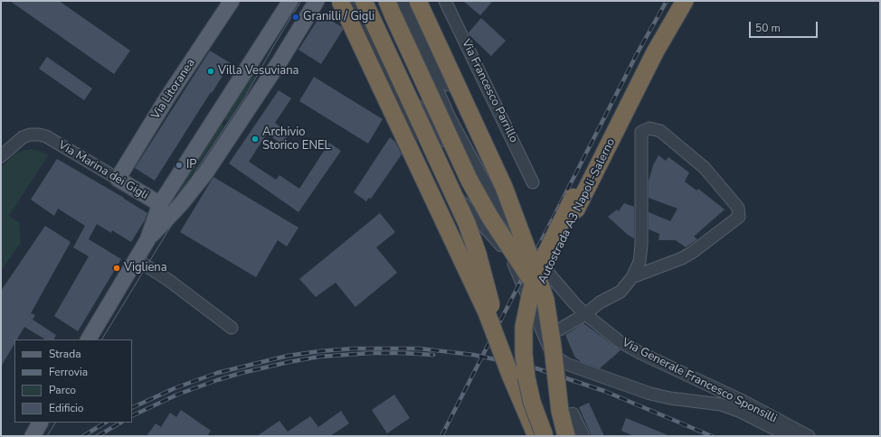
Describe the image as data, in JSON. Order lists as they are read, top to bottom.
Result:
{
  "streets": {
    "highway": ["Autostrada A3 Napoli-Salerno"],
    "main road": ["Via Litoranea", "Via Marina dei Gigli"],
    "street": ["Via Francesco Parrillo", "Via Generale Francesco Sponsilli"]
  },
  "crossings": [
    ["Via Litoranea", "Via Marina dei Gigli"]
  ],
  "places": [
    "Granilli / Gigli",
    "Villa Vesuviana",
    "Archivio Storico ENEL",
    "IP",
    "Vigliena"
  ],
  "legend": [
    "Strada",
    "Ferrovia",
    "Parco",
    "Edificio"
  ],
  "scale_bar": "50 m"
}
